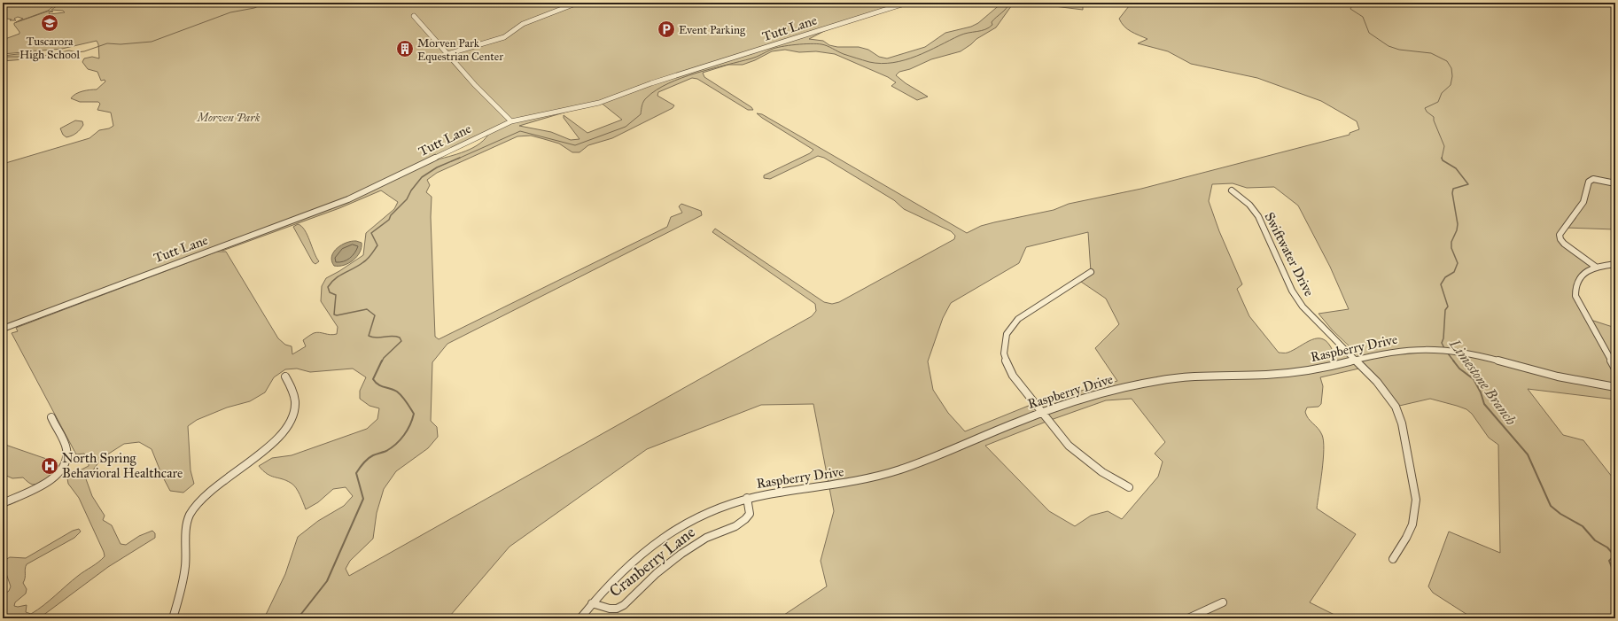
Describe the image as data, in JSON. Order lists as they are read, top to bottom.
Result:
{
  "streets": {
    "street": [
      "Tutt Lane",
      "Swiftwater Drive",
      "Raspberry Drive",
      "Cranberry Lane"
    ]
  },
  "crossings": [
    ["Swiftwater Drive", "Raspberry Drive"],
    ["Raspberry Drive", "Cranberry Lane"]
  ],
  "water": ["Limestone Branch"],
  "parks": ["Morven Park"],
  "places": {
    "school or university": ["Tuscarora High School"],
    "parking": ["Event Parking"],
    "building": ["Morven Park Equestrian Center"],
    "hospital": ["North Spring Behavioral Healthcare"]
  }
}
